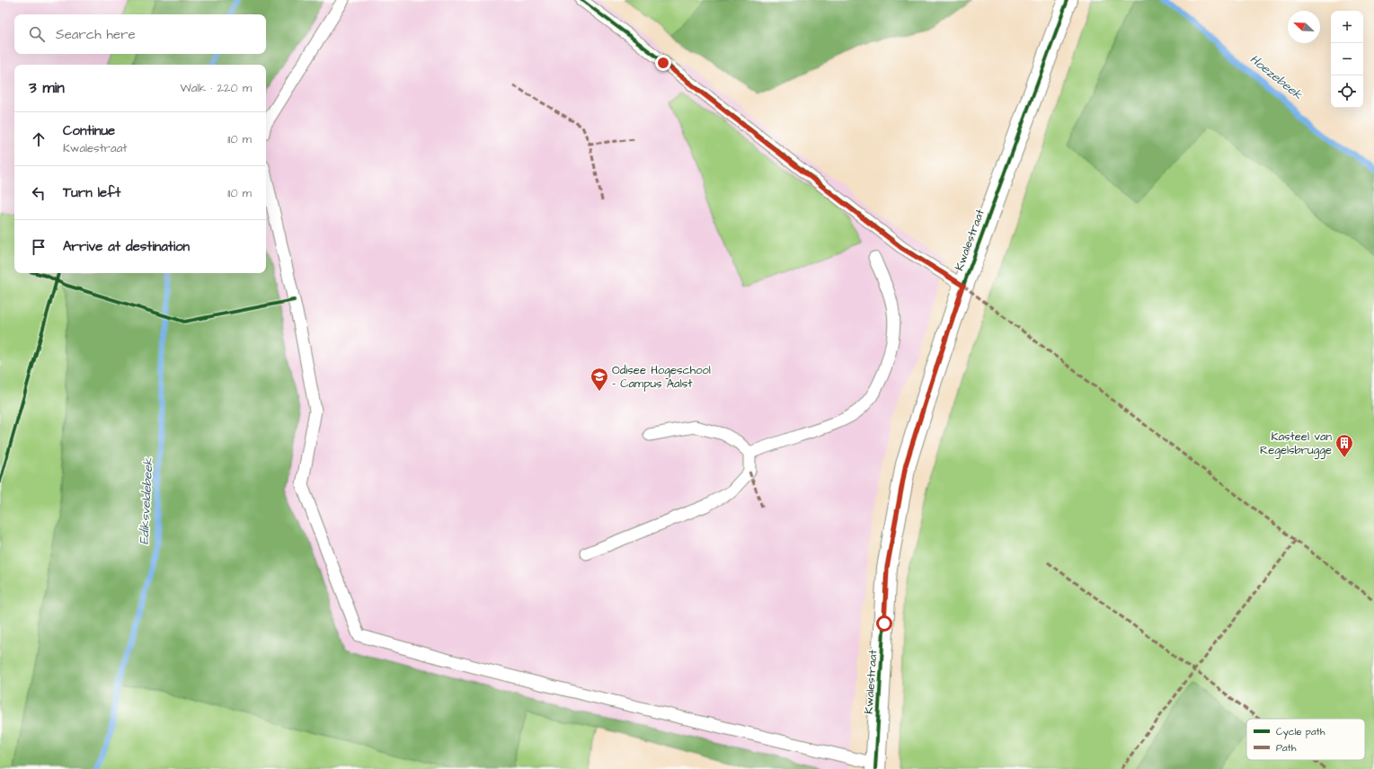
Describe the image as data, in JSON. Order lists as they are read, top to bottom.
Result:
{
  "streets": {
    "street": ["Kwalestraat"]
  },
  "water": ["Hoezebeek", "Ediksveldebeek"],
  "places": {
    "school or university": ["Odisee Hogeschool - Campus Aalst"],
    "building": ["Kasteel van Regelsbrugge"]
  },
  "legend": ["Cycle path", "Path"],
  "north": "top left",
  "page": {
    "map_buttons": ["+", "−"],
    "search": "Search here",
    "heading": ["3 min", "Walk · 220 m"],
    "list": [
      ["Continue", "Kwalestraat", "110 m"],
      ["Turn left", "110 m"],
      "Arrive at destination"
    ]
  }
}
